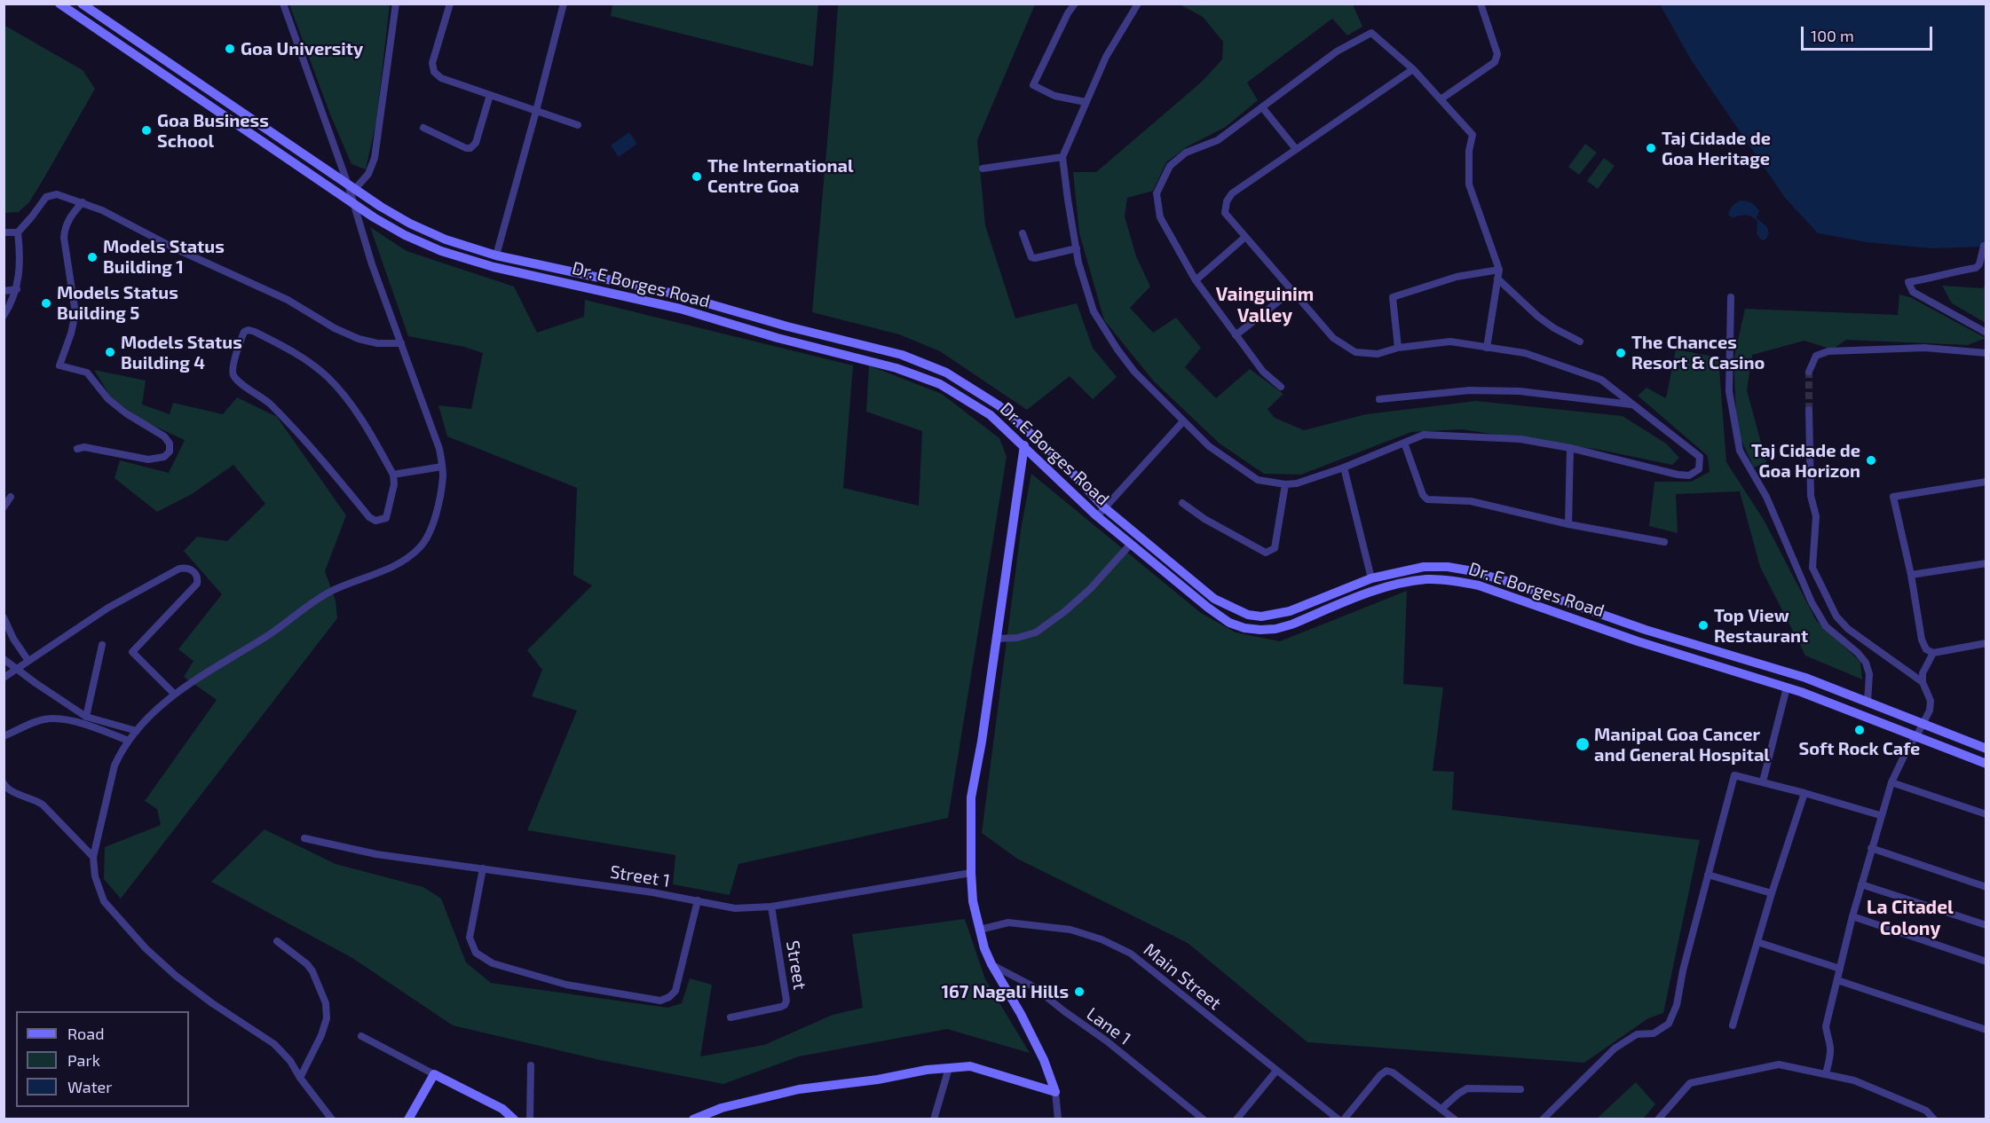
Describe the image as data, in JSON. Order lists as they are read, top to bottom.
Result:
{
  "streets": {
    "main road": ["Dr. E Borges Road"],
    "street": [
      "Street 1",
      "Street",
      "Main Street",
      "Lane 1"
    ]
  },
  "crossings": [
    ["Street 1", "Street"]
  ],
  "districts": ["Vainguinim Valley", "La Citadel Colony"],
  "places": [
    "Goa University",
    "Goa Business School",
    "Taj Cidade de Goa Heritage",
    "The International Centre Goa",
    "Models Status Building 1",
    "Models Status Building 5",
    "Models Status Building 4",
    "The Chances Resort & Casino",
    "Taj Cidade de Goa Horizon",
    "Top View Restaurant",
    "Soft Rock Cafe",
    "Manipal Goa Cancer and General Hospital",
    "167 Nagali Hills"
  ],
  "legend": ["Road", "Park", "Water"],
  "scale_bar": "100 m"
}
